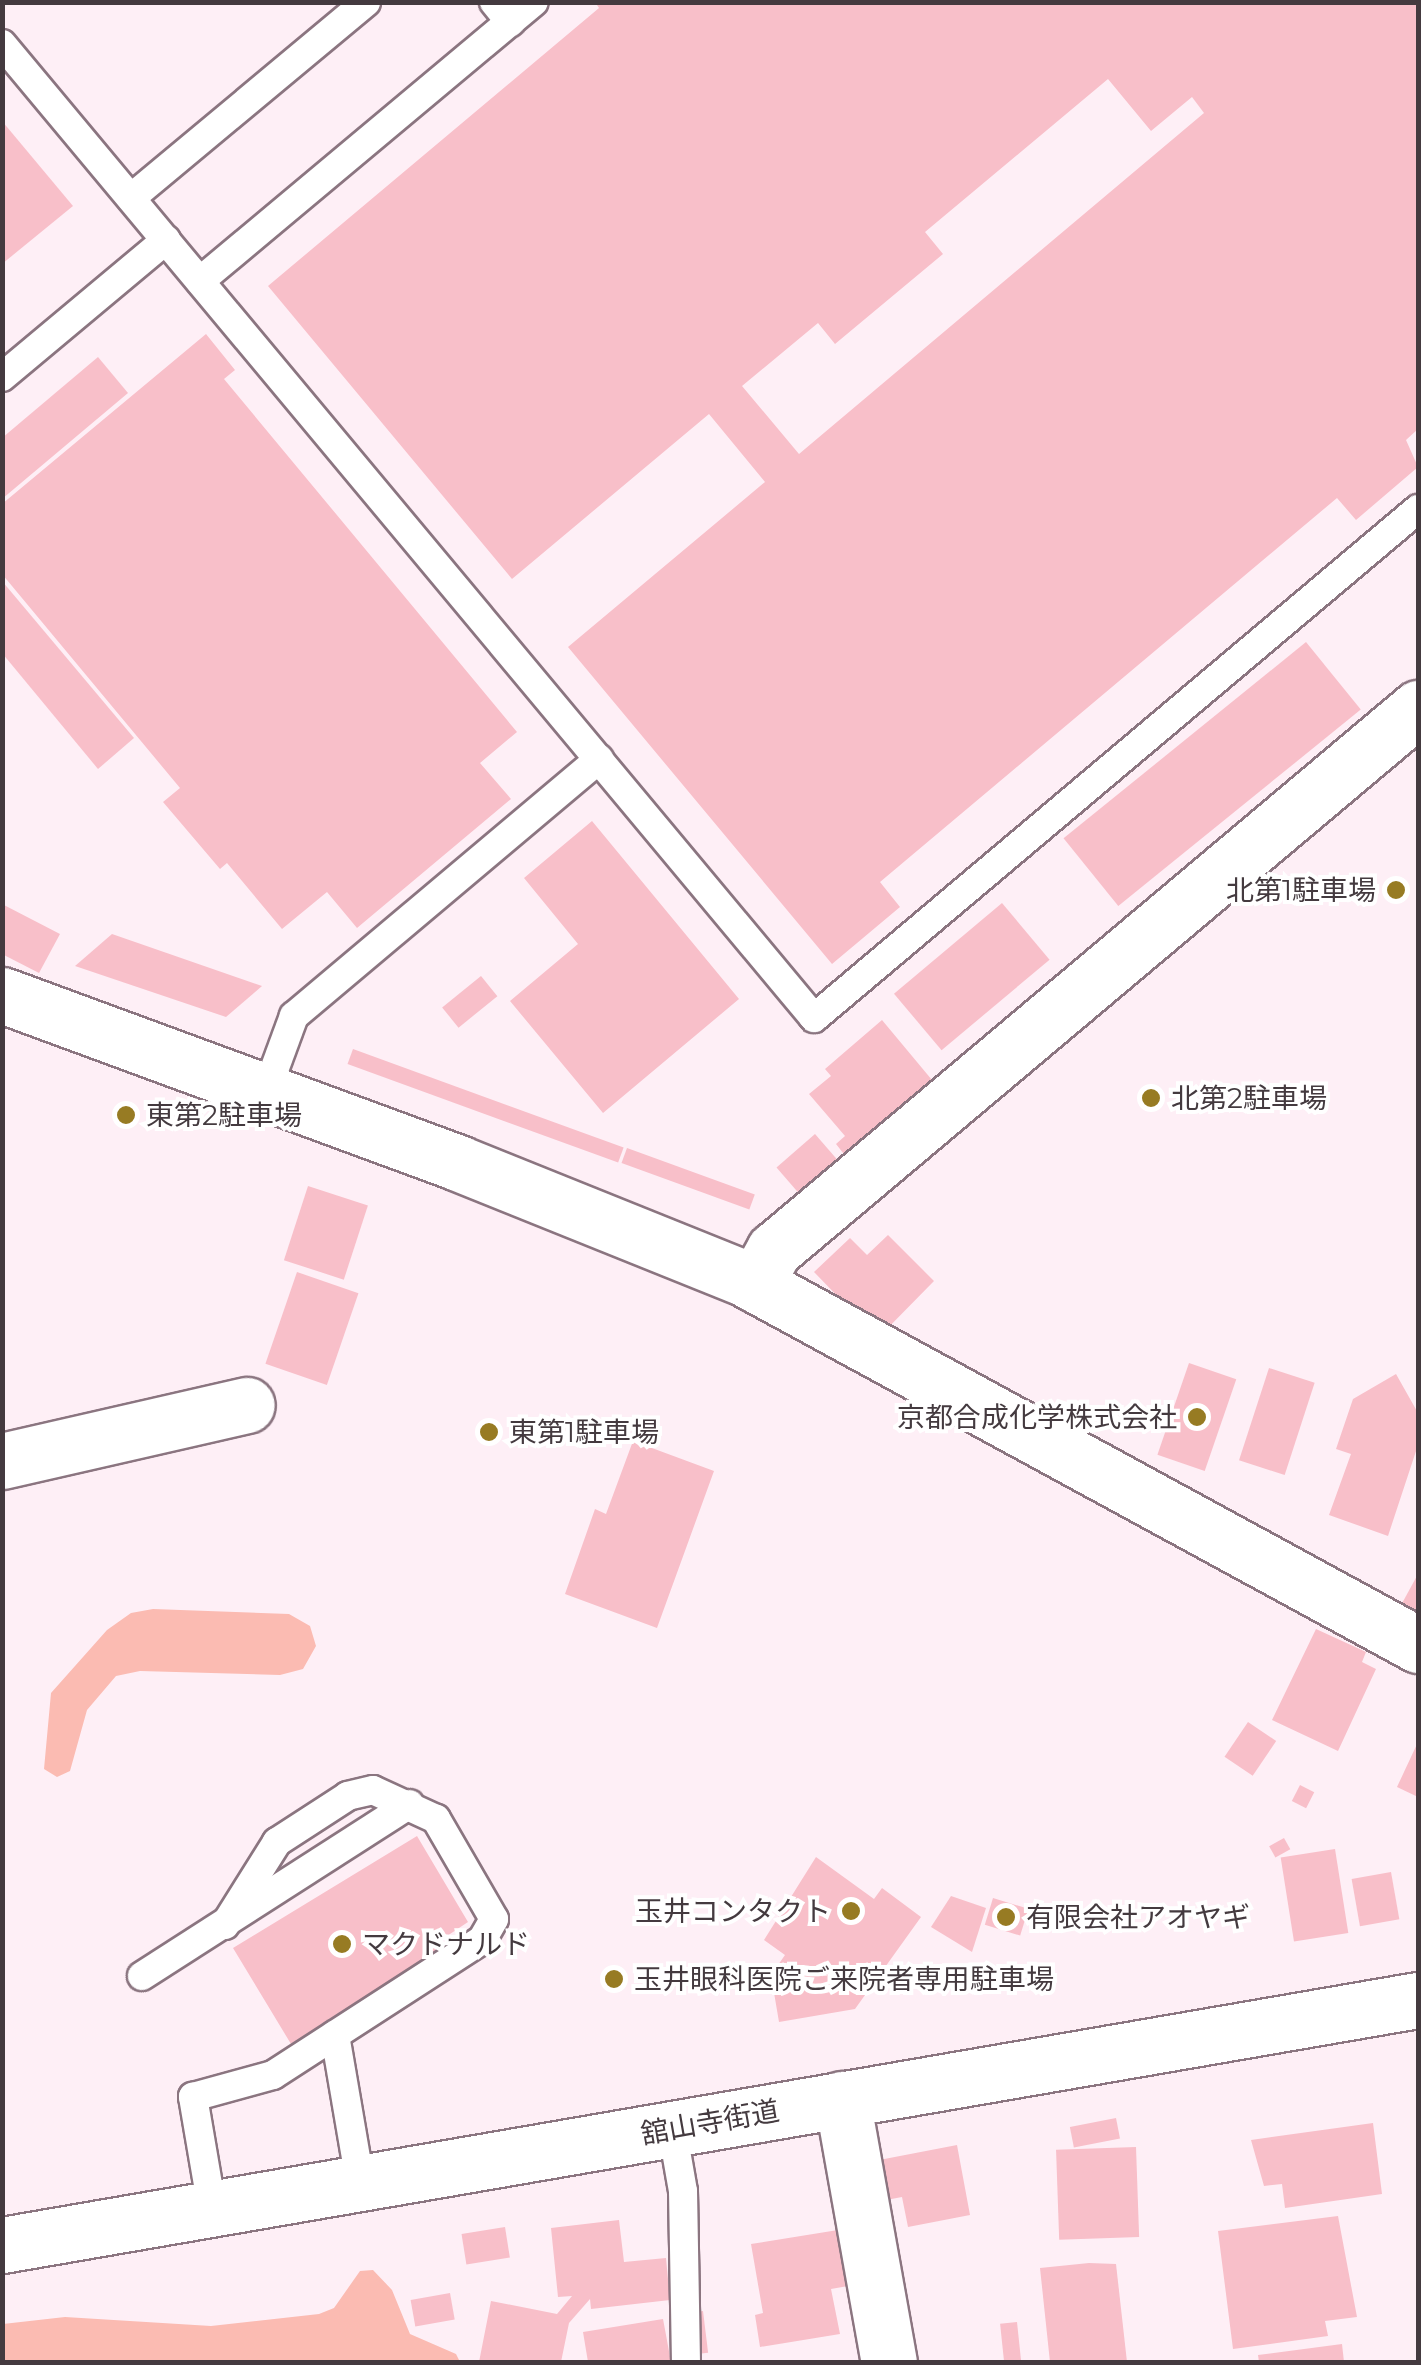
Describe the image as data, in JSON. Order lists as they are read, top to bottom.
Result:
{
  "streets": {
    "street": ["舘山寺街道"]
  },
  "places": [
    "北第1駐車場",
    "北第2駐車場",
    "東第2駐車場",
    "京都合成化学株式会社",
    "東第1駐車場",
    "玉井コンタクト",
    "有限会社アオヤギ",
    "マクドナルド",
    "玉井眼科医院ご来院者専用駐車場"
  ]
}
